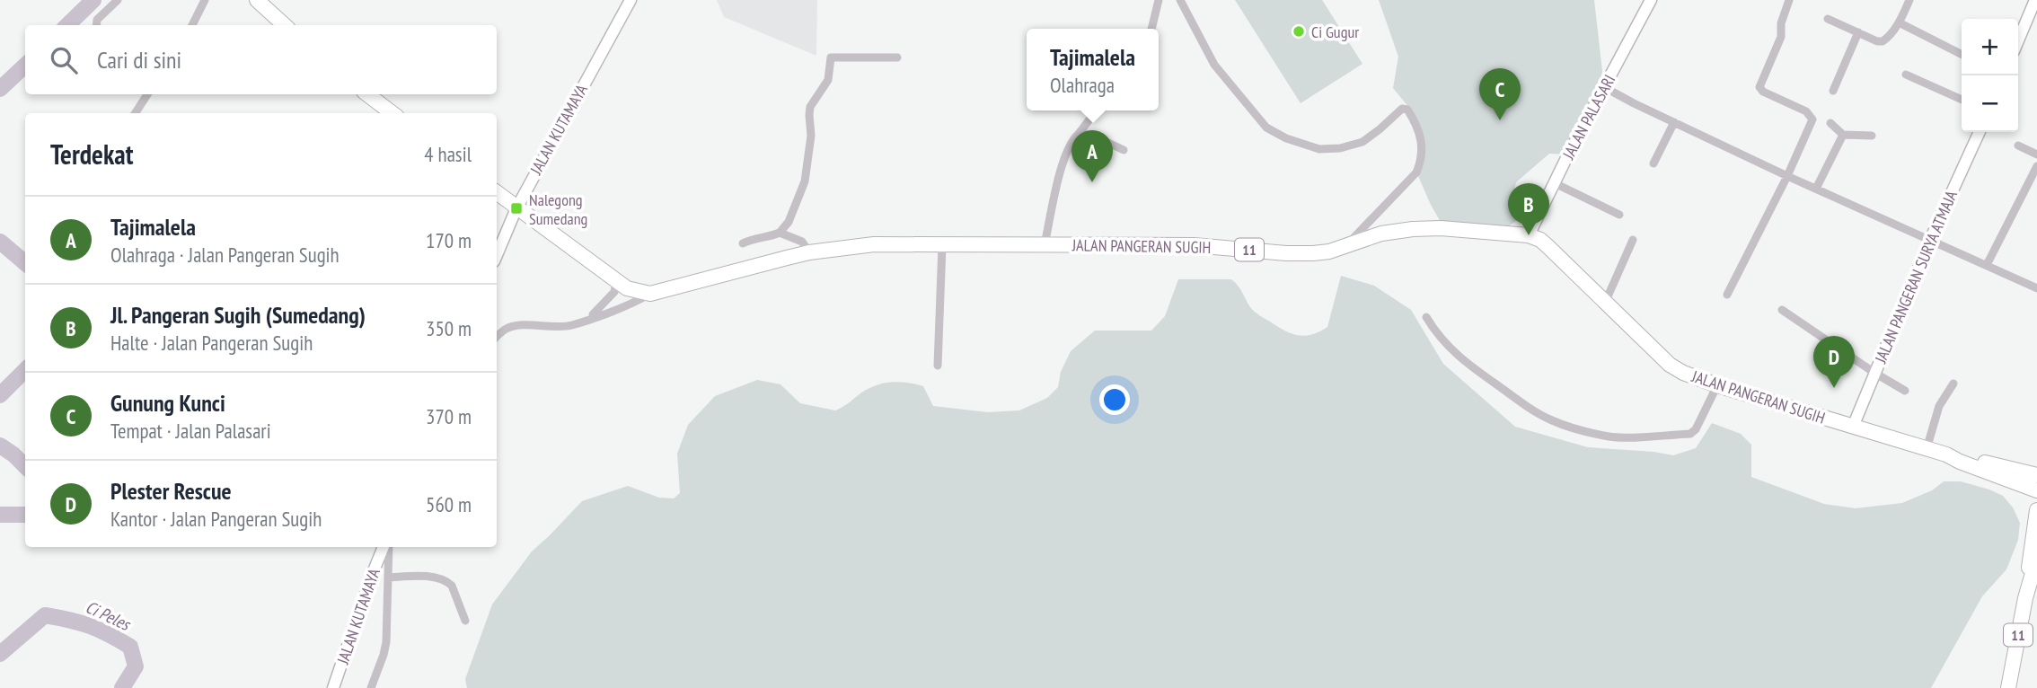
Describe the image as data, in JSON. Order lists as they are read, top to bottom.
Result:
{
  "streets": {
    "highway": ["JALAN PANGERAN SUGIH", "11"],
    "street": ["JALAN PALASARI", "JALAN KUTAMAYA", "JALAN PANGERAN SURYA ATMAJA"]
  },
  "crossings": [
    ["JALAN PALASARI", "JALAN PANGERAN SUGIH"],
    ["JALAN PANGERAN SUGIH", "11"],
    ["JALAN PANGERAN SUGIH", "JALAN PANGERAN SURYA ATMAJA"]
  ],
  "water": ["Ci Peles"],
  "places": {
    "other": ["Ci Gugur"],
    "transit": ["Nalegong Sumedang"]
  },
  "page": {
    "map_buttons": ["+", "−"],
    "search": "Cari di sini",
    "popup": ["Tajimalela", "Olahraga"],
    "pins": [
      "C",
      "A",
      "B",
      "D"
    ],
    "heading": ["Terdekat", "4 hasil"],
    "list": [
      {
        "mark": "A",
        "name": "Tajimalela",
        "note": "Olahraga · Jalan Pangeran Sugih",
        "value": "170 m"
      },
      {
        "mark": "B",
        "name": "Jl. Pangeran Sugih (Sumedang)",
        "note": "Halte · Jalan Pangeran Sugih",
        "value": "350 m"
      },
      {
        "mark": "C",
        "name": "Gunung Kunci",
        "note": "Tempat · Jalan Palasari",
        "value": "370 m"
      },
      {
        "mark": "D",
        "name": "Plester Rescue",
        "note": "Kantor · Jalan Pangeran Sugih",
        "value": "560 m"
      }
    ]
  }
}
